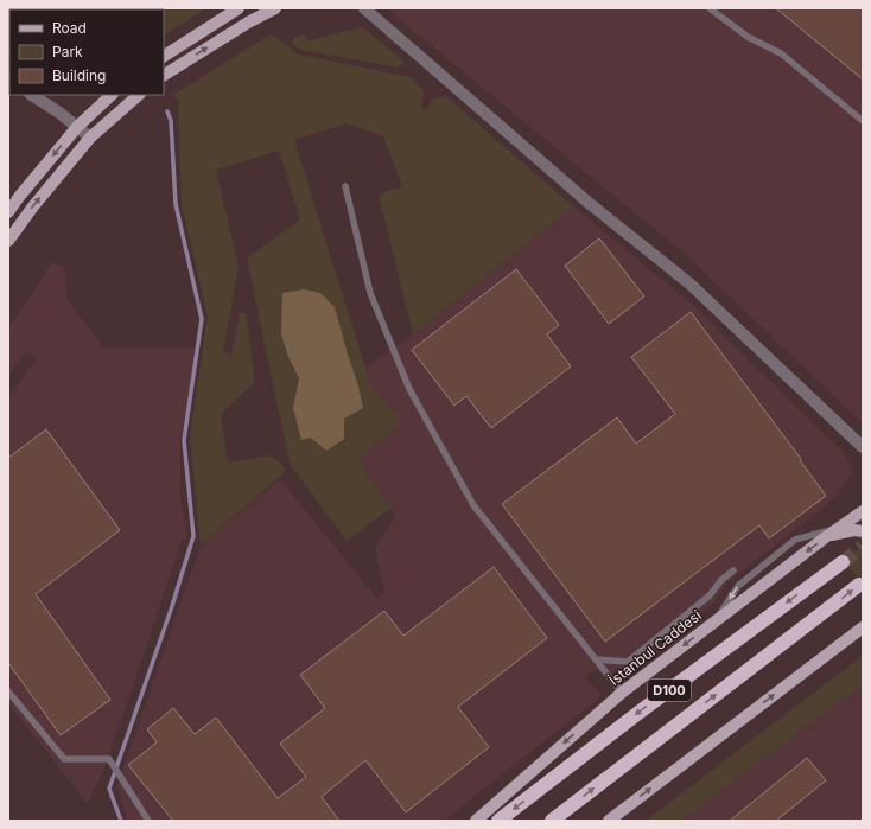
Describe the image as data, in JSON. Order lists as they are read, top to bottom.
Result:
{
  "streets": {
    "highway": ["D100"],
    "main road": ["İstanbul Caddesi"]
  },
  "legend": ["Road", "Park", "Building"]
}
